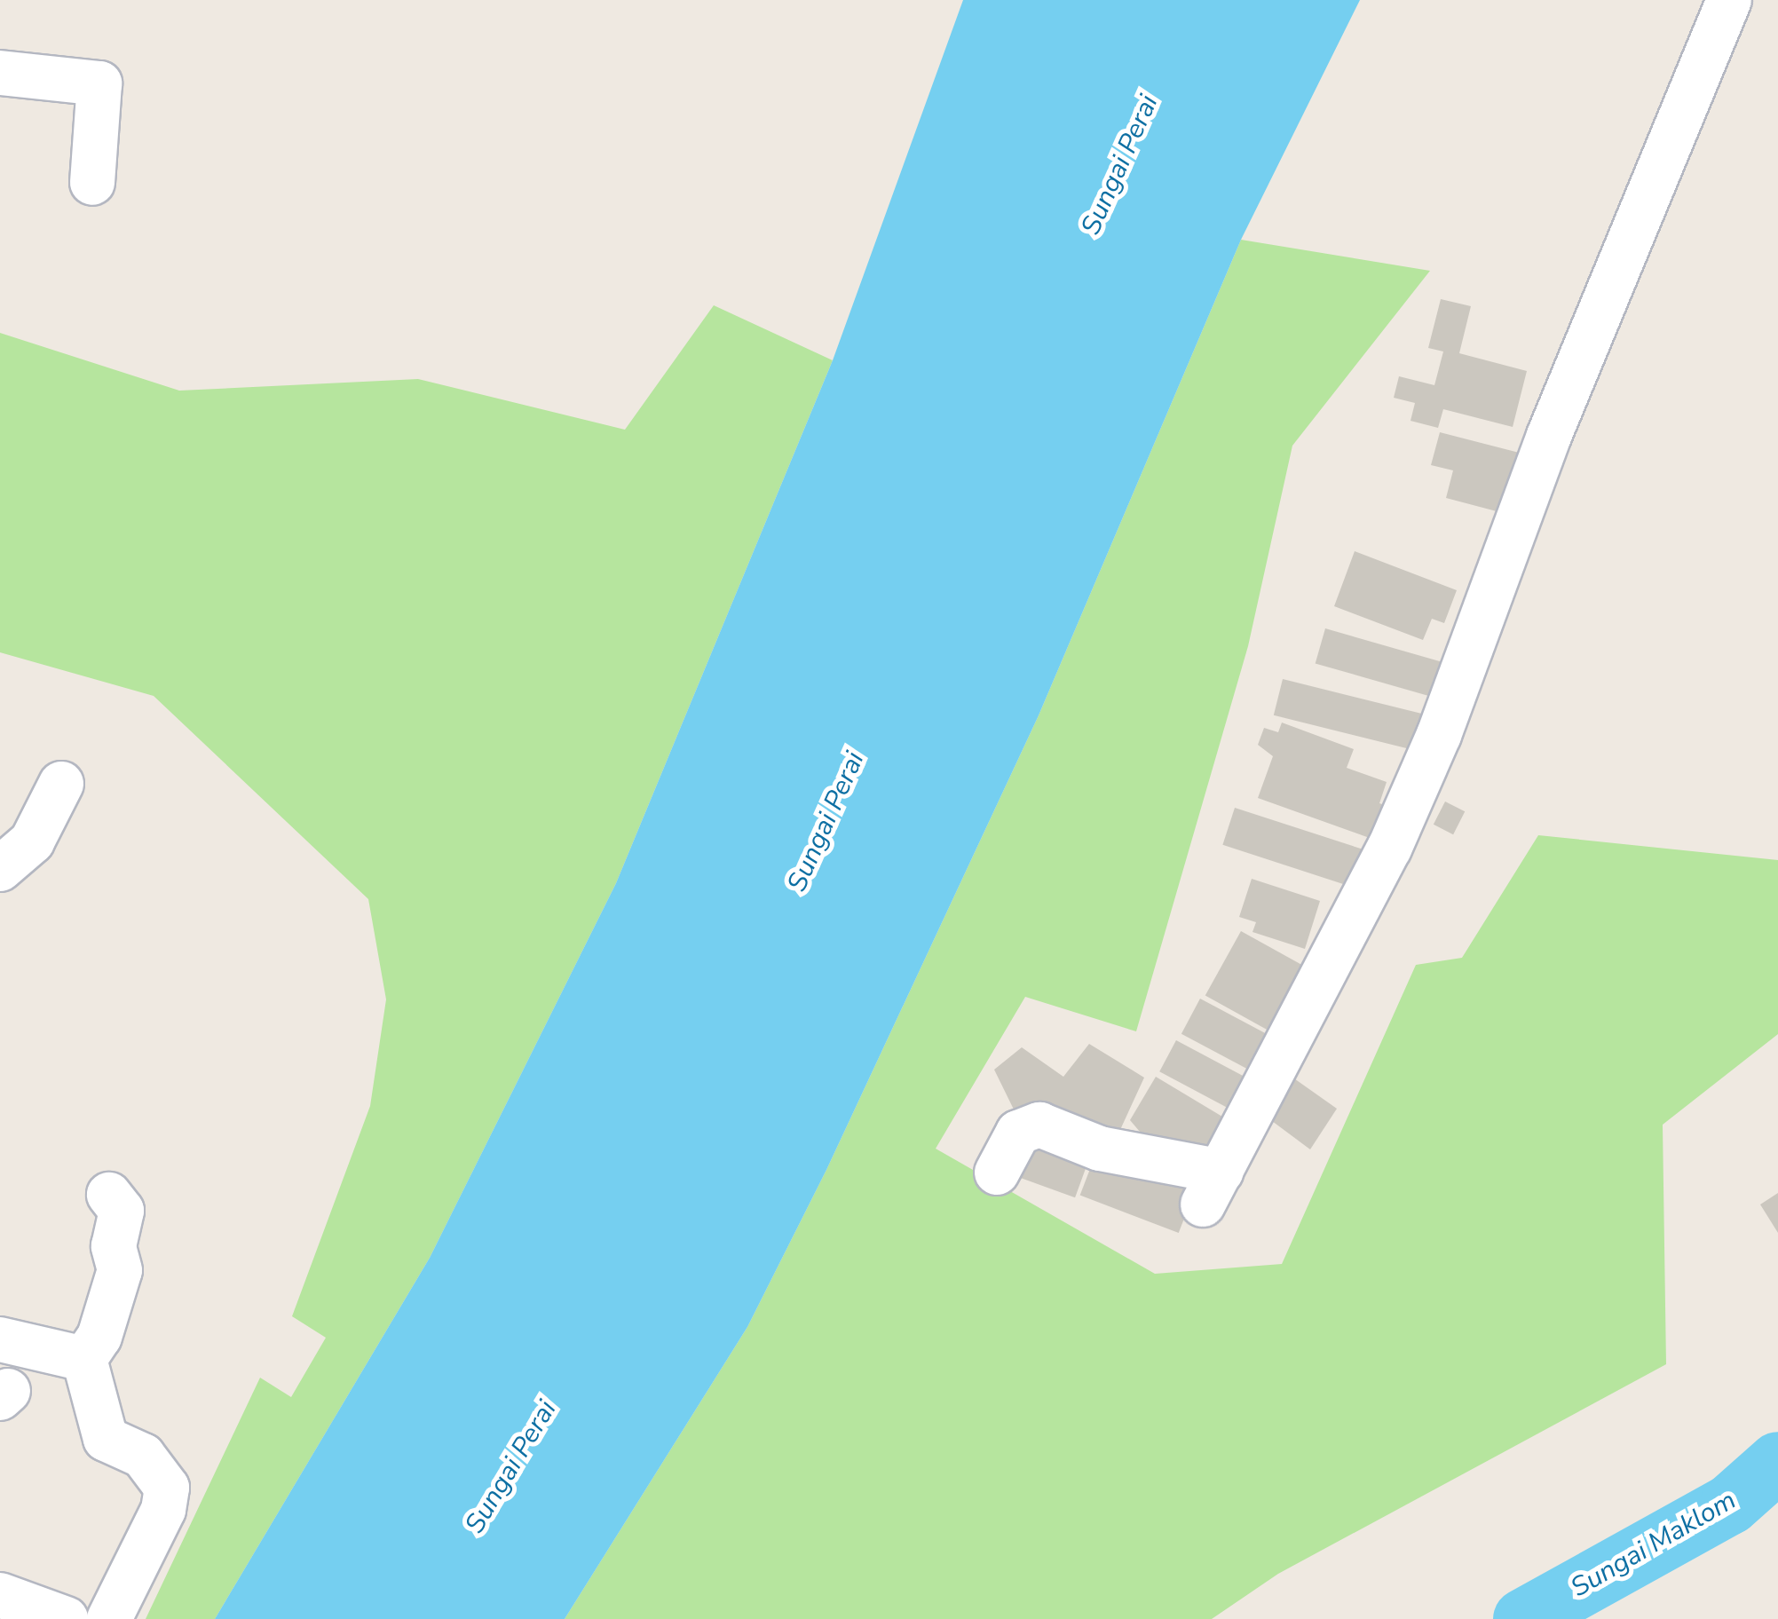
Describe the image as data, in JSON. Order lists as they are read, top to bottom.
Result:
{
  "water": ["Sungai Perai", "Sungai Maklom"]
}
